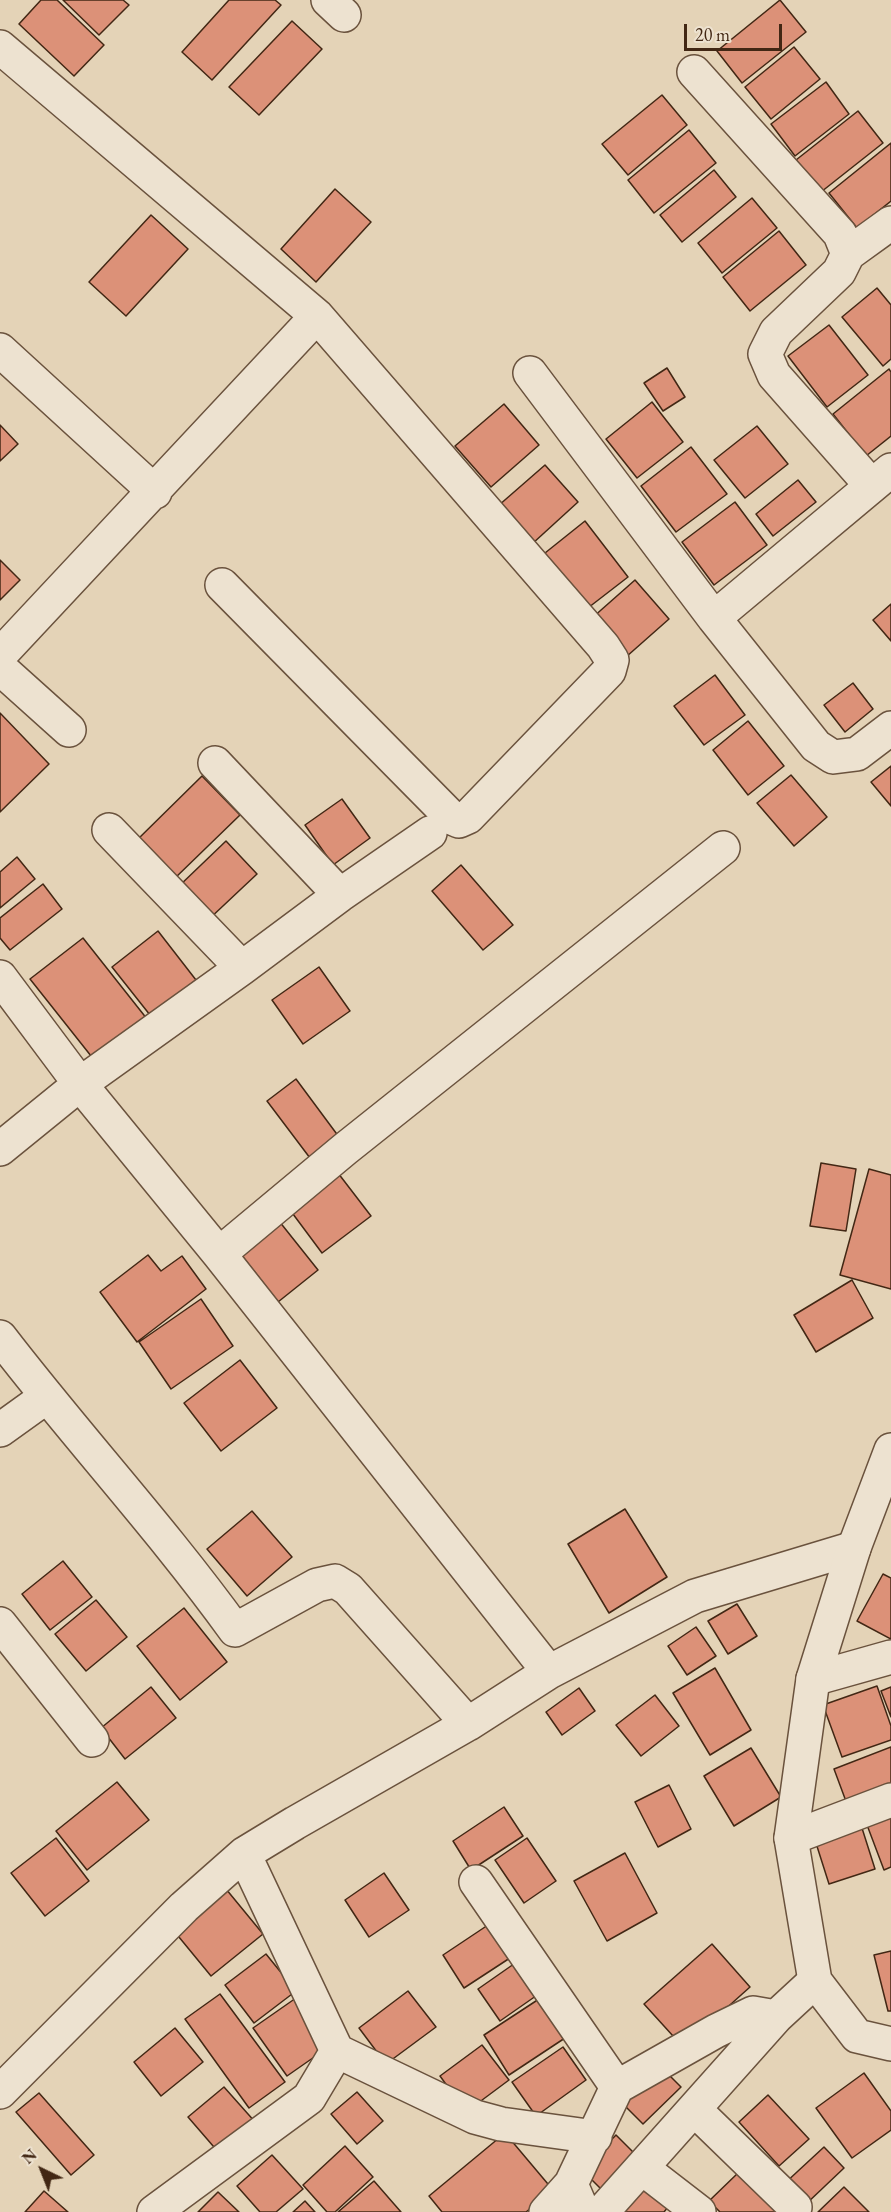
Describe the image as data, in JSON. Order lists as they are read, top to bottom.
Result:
{
  "scale_bar": "20 m",
  "north": "top left"
}
